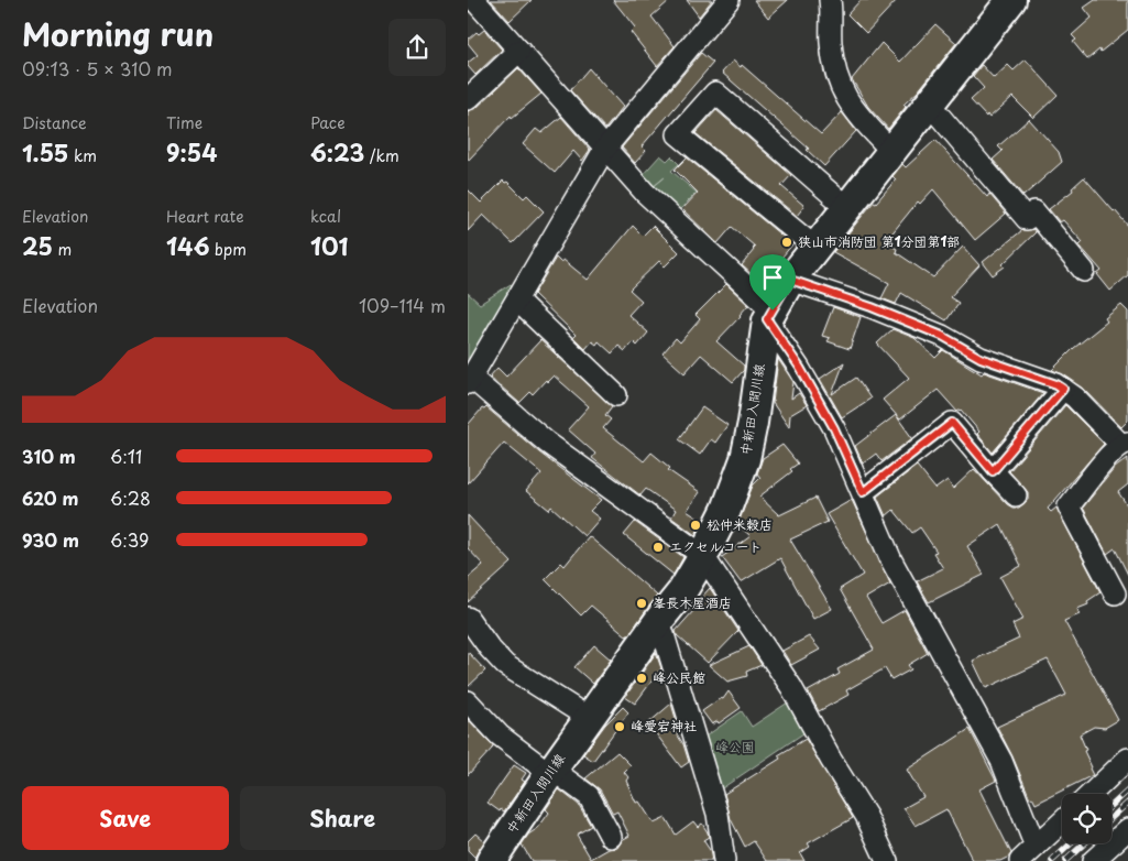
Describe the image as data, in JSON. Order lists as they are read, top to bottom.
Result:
{
  "streets": {
    "main road": ["中新田入間川線"]
  },
  "parks": ["峰公園"],
  "places": [
    "狭山市消防団 第1分団第1部",
    "松仲米穀店",
    "エクセルコート",
    "峯長木屋酒店",
    "峰公民館",
    "峰愛宕神社"
  ],
  "page": {
    "heading": ["Morning run", "09:13 · 5 × 310 m"],
    "stats": [
      ["Distance", "1.55 km"],
      ["Time", "9:54"],
      ["Pace", "6:23 /km"],
      ["Elevation", "25 m"],
      ["Heart rate", "146 bpm"],
      ["kcal", "101"]
    ],
    "chart": ["Elevation", "109–114 m"],
    "list": [
      {
        "name": "310 m",
        "note": "6:11"
      },
      {
        "name": "620 m",
        "note": "6:28"
      },
      {
        "name": "930 m",
        "note": "6:39"
      }
    ],
    "buttons": ["Save", "Share"]
  }
}
